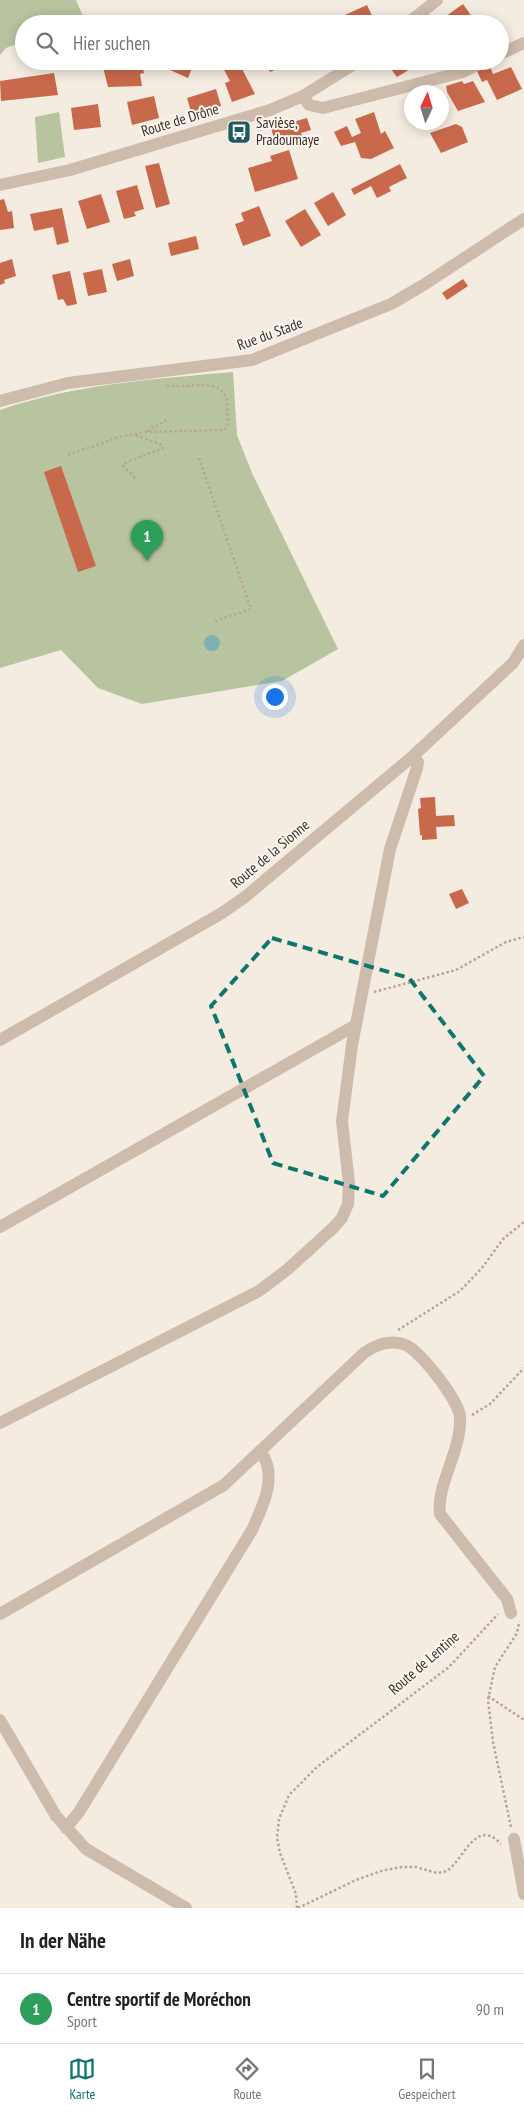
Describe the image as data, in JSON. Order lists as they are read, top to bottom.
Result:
{
  "streets": {
    "street": ["Route de Drône", "Rue du Stade", "Route de la Sionne"],
    "path": ["Route de Lentine"]
  },
  "places": {
    "bus stop": ["Savièse, Pradoumaye"]
  },
  "north": "top",
  "page": {
    "search": "Hier suchen",
    "pins": "1",
    "heading": "In der Nähe",
    "list": [
      {
        "mark": "1",
        "name": "Centre sportif de Moréchon",
        "note": "Sport",
        "value": "90 m"
      }
    ],
    "nav": ["Karte", "Route", "Gespeichert"]
  }
}
